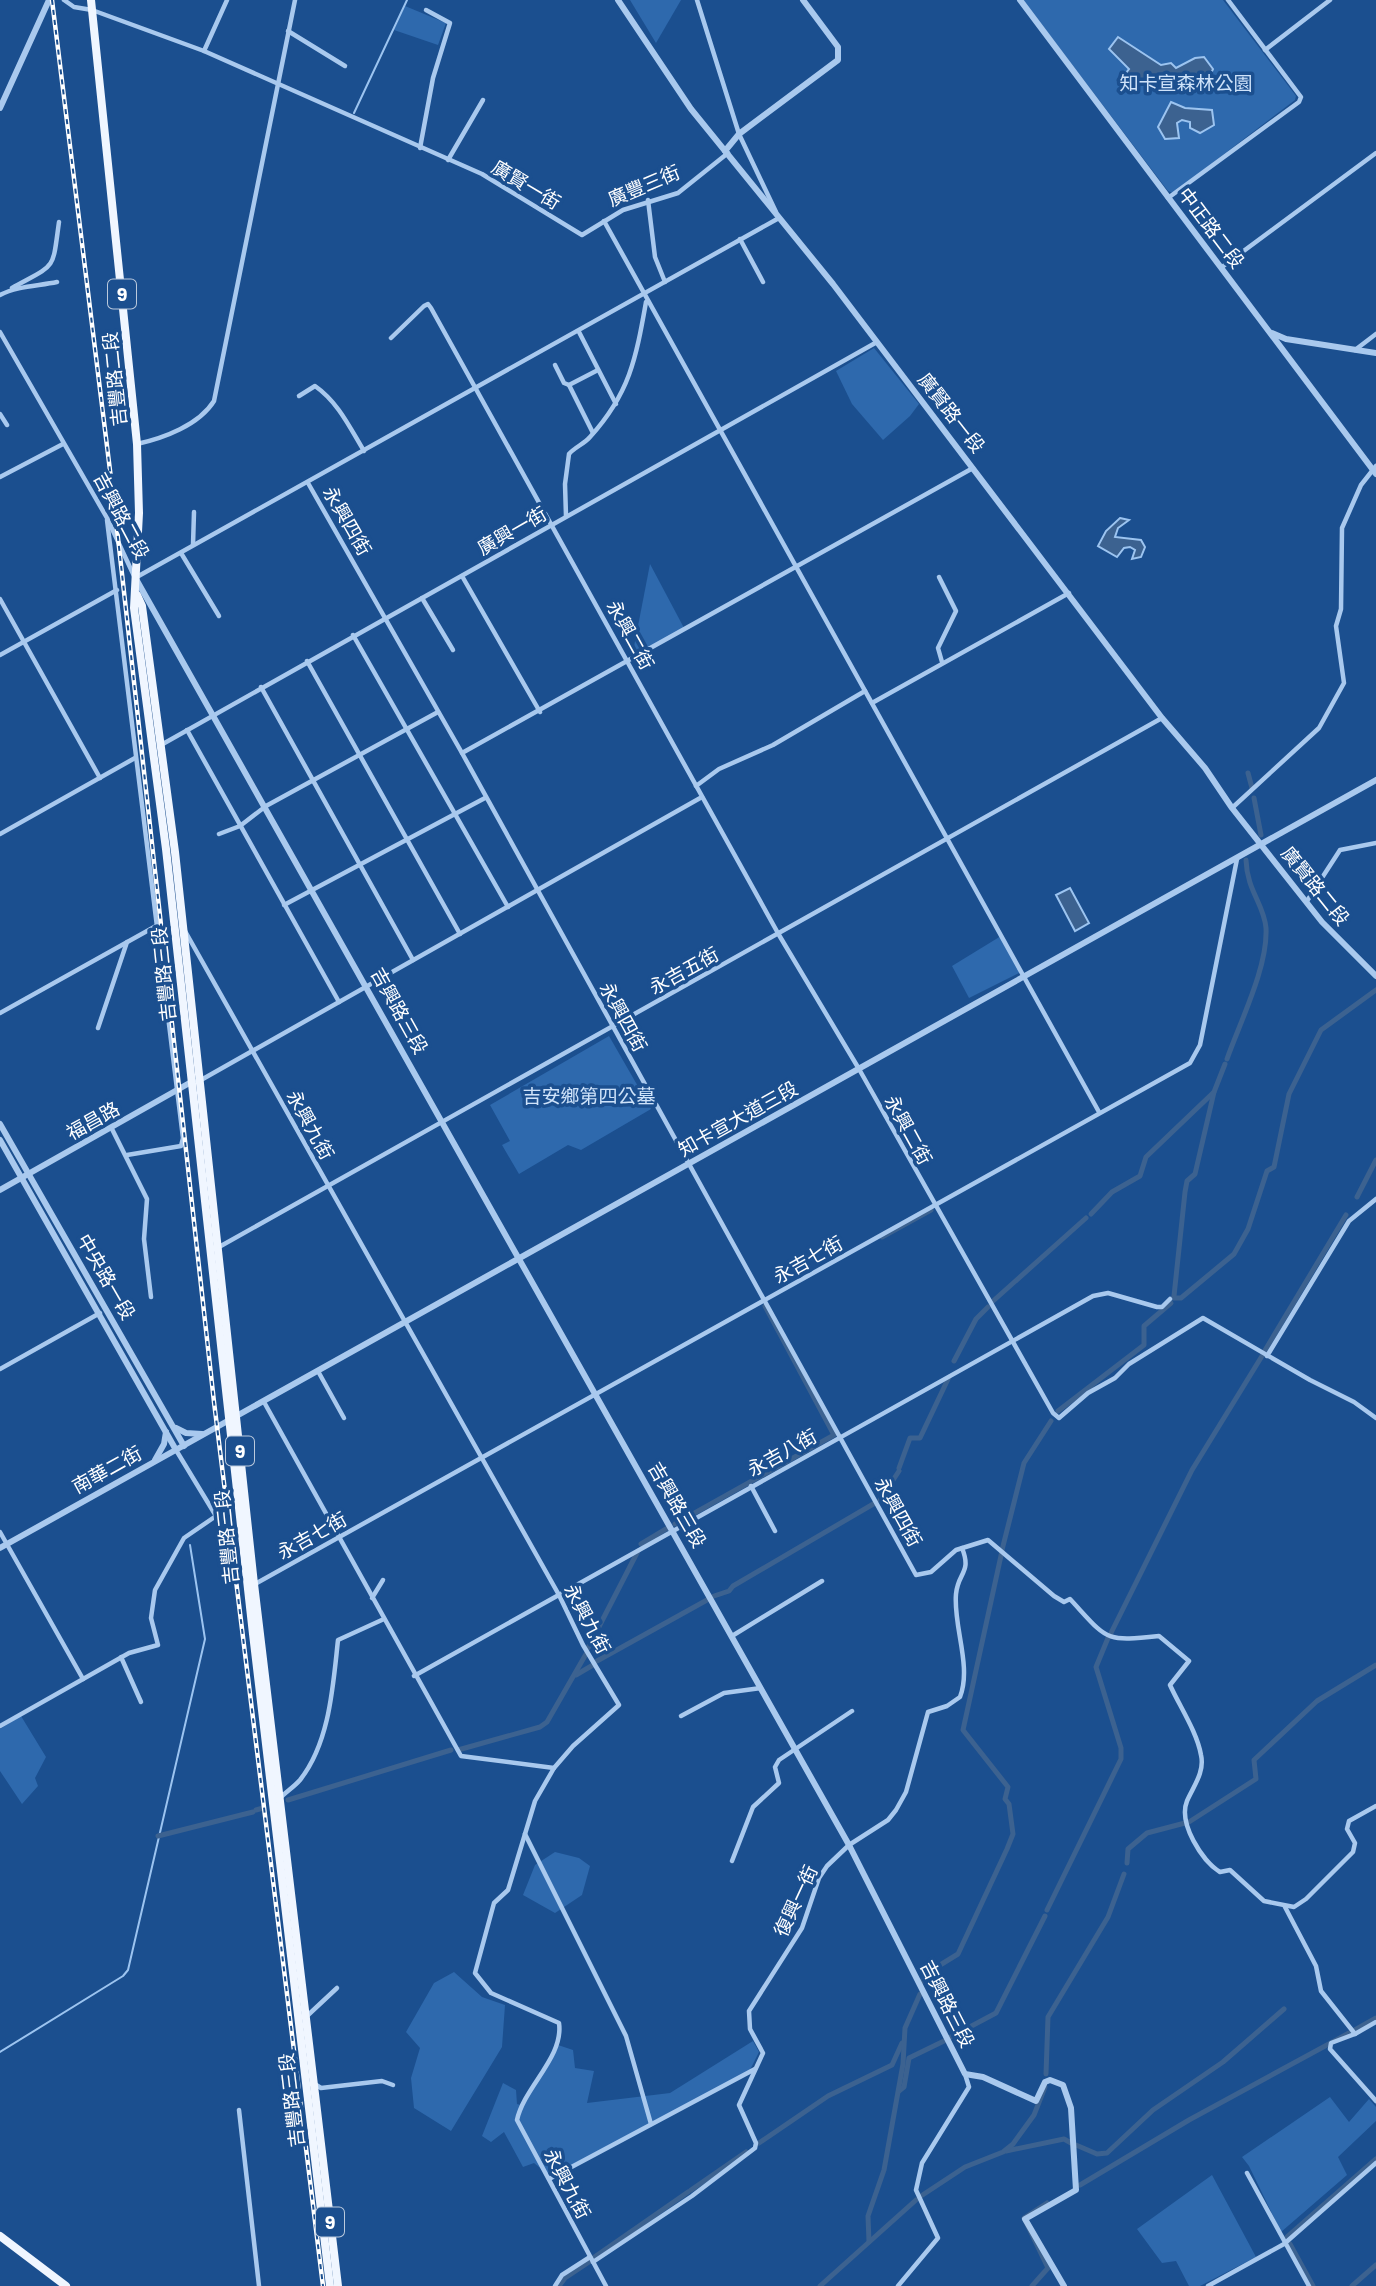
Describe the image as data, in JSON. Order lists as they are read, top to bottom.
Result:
{
  "streets": {
    "main road": ["9", "吉豐路二段", "吉豐路三段"],
    "street": [
      "廣賢一街",
      "廣豐三街",
      "中正路二段",
      "廣賢路一段",
      "吉興路二段",
      "永興四街",
      "廣興一街",
      "永興二街",
      "廣賢路二段",
      "永吉五街",
      "吉興路三段",
      "知卡宣大道三段",
      "福昌路",
      "永興九街",
      "永吉七街",
      "中央路一段",
      "永吉八街",
      "南華二街",
      "復興一街"
    ]
  },
  "crossings": [
    ["廣賢一街", "廣豐三街"],
    ["廣賢一街", "吉豐路二段"],
    ["廣豐三街", "廣賢路一段"],
    ["9", "吉豐路三段"],
    ["吉豐路二段", "吉興路二段"],
    ["吉豐路二段", "廣興一街"],
    ["吉豐路二段", "吉豐路三段"],
    ["廣賢路一段", "廣興一街"],
    ["廣賢路一段", "廣賢路二段"],
    ["廣賢路一段", "永吉五街"],
    ["廣賢路一段", "知卡宣大道三段"],
    ["吉興路二段", "廣興一街"],
    ["吉興路二段", "吉興路三段"],
    ["永興四街", "廣興一街"],
    ["永興四街", "永吉五街"],
    ["永興四街", "知卡宣大道三段"],
    ["永興四街", "永吉七街"],
    ["永興四街", "永吉八街"],
    ["永興四街", "復興一街"],
    ["廣興一街", "永興二街"],
    ["廣興一街", "吉豐路三段"],
    ["廣興一街", "吉興路三段"],
    ["永興二街", "永吉五街"],
    ["永興二街", "知卡宣大道三段"],
    ["永興二街", "永吉七街"],
    ["永興二街", "永吉八街"],
    ["廣賢路二段", "知卡宣大道三段"],
    ["永吉五街", "吉豐路三段"],
    ["永吉五街", "吉興路三段"],
    ["永吉五街", "永興九街"],
    ["吉豐路三段", "知卡宣大道三段"],
    ["吉豐路三段", "福昌路"],
    ["吉豐路三段", "永興九街"],
    ["吉豐路三段", "永吉七街"],
    ["吉豐路三段", "南華二街"],
    ["吉興路三段", "知卡宣大道三段"],
    ["吉興路三段", "永吉七街"],
    ["吉興路三段", "永吉八街"],
    ["吉興路三段", "復興一街"],
    ["知卡宣大道三段", "永興九街"],
    ["知卡宣大道三段", "永吉七街"],
    ["知卡宣大道三段", "南華二街"],
    ["福昌路", "中央路一段"],
    ["永興九街", "永吉七街"],
    ["永興九街", "永吉八街"],
    ["永興九街", "復興一街"],
    ["中央路一段", "南華二街"]
  ],
  "parks": ["知卡宣森林公園", "吉安鄉第四公墓"]
}
